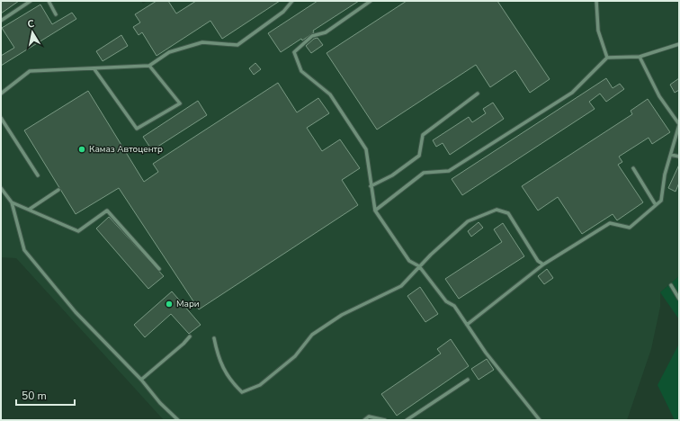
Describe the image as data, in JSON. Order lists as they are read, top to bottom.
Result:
{
  "places": ["Камаз Автоцентр", "Мари"],
  "scale_bar": "50 m",
  "north": "top"
}
